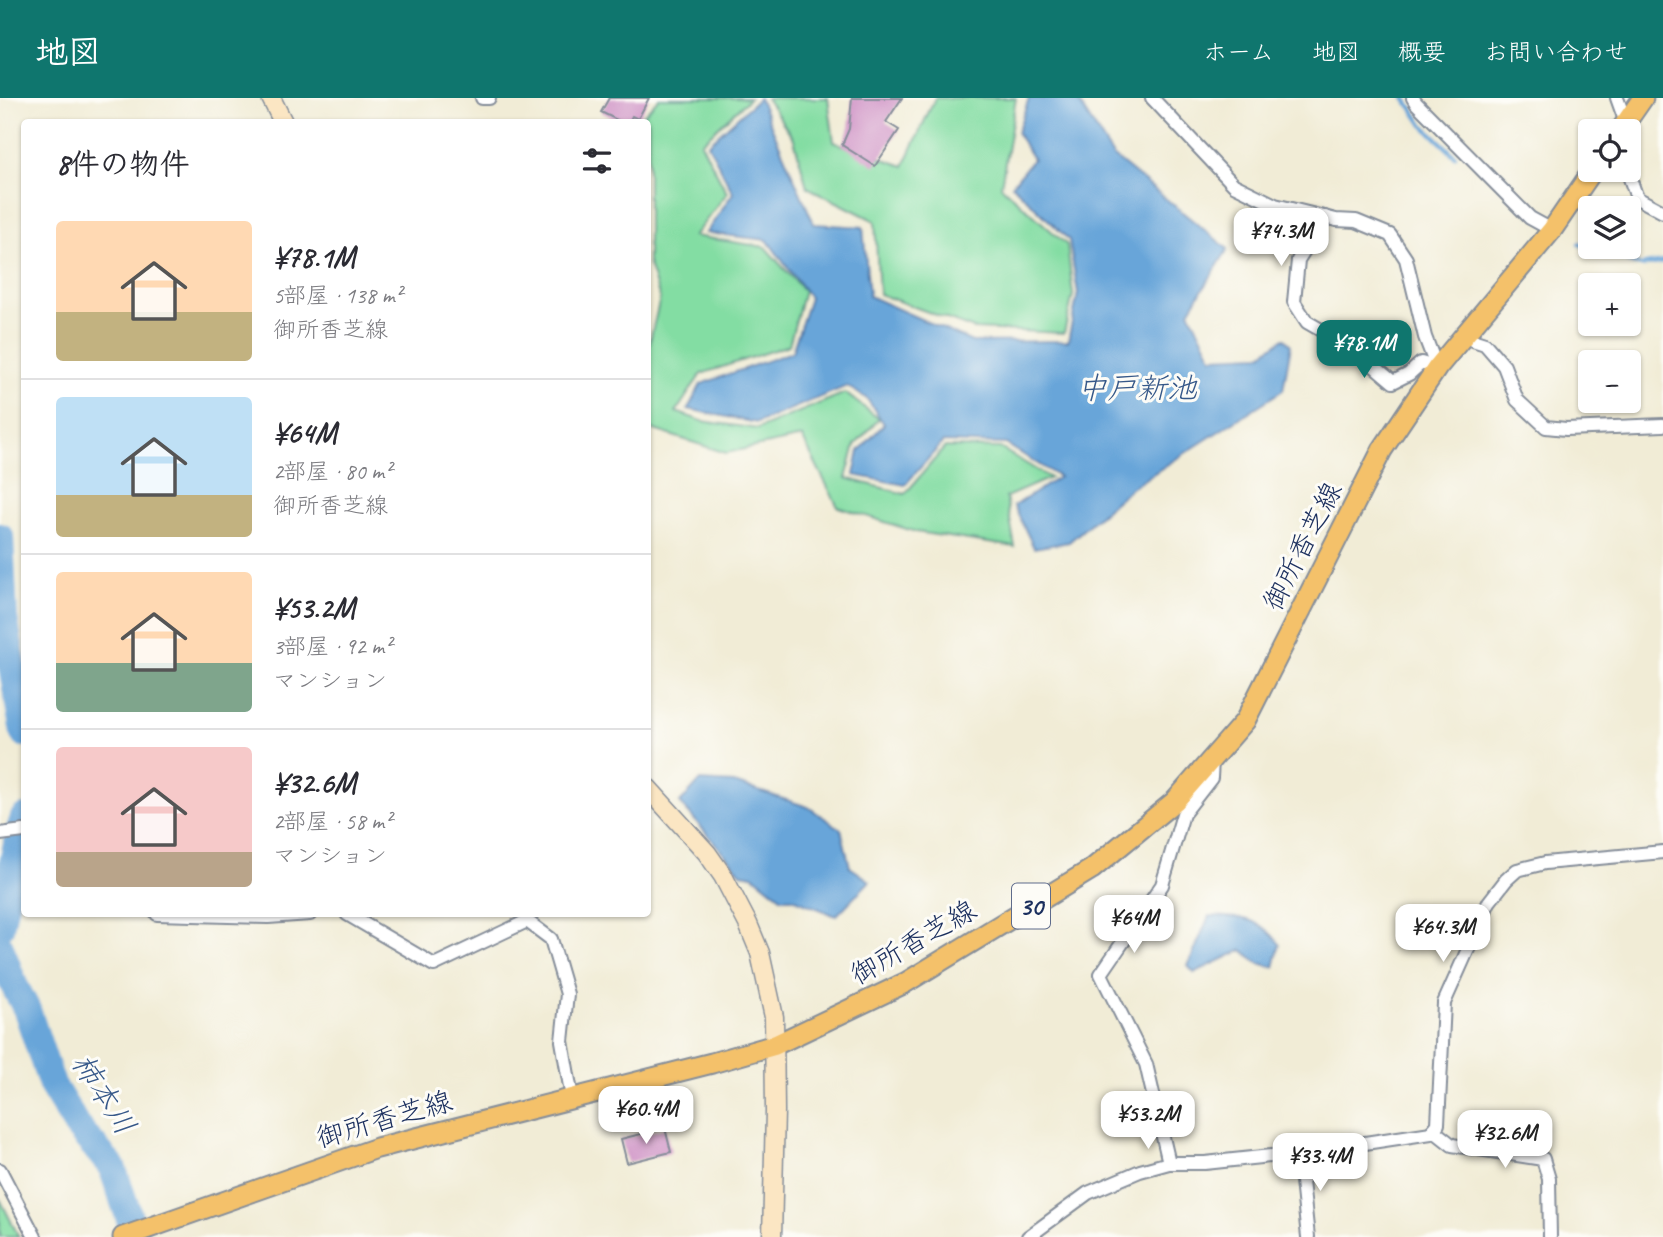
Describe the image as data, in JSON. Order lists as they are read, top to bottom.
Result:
{
  "streets": {
    "main road": ["御所香芝線", "30"]
  },
  "water": ["中戸新池", "柿本川"],
  "page": {
    "header": "地図",
    "nav": [
      "ホーム",
      "地図",
      "概要",
      "お問い合わせ"
    ],
    "map_buttons": ["+", "−"],
    "heading": "8件の物件",
    "list": [
      {
        "name": "¥78.1M",
        "note": "5部屋 · 138 m² · 御所香芝線"
      },
      {
        "name": "¥64M",
        "note": "2部屋 · 80 m² · 御所香芝線"
      },
      {
        "name": "¥53.2M",
        "note": "3部屋 · 92 m² · マンション"
      },
      {
        "name": "¥32.6M",
        "note": "2部屋 · 58 m² · マンション"
      }
    ],
    "price": [
      "¥74.3M",
      "¥78.1M",
      "¥64M",
      "¥64.3M",
      "¥60.4M",
      "¥53.2M",
      "¥32.6M",
      "¥33.4M"
    ]
  }
}
